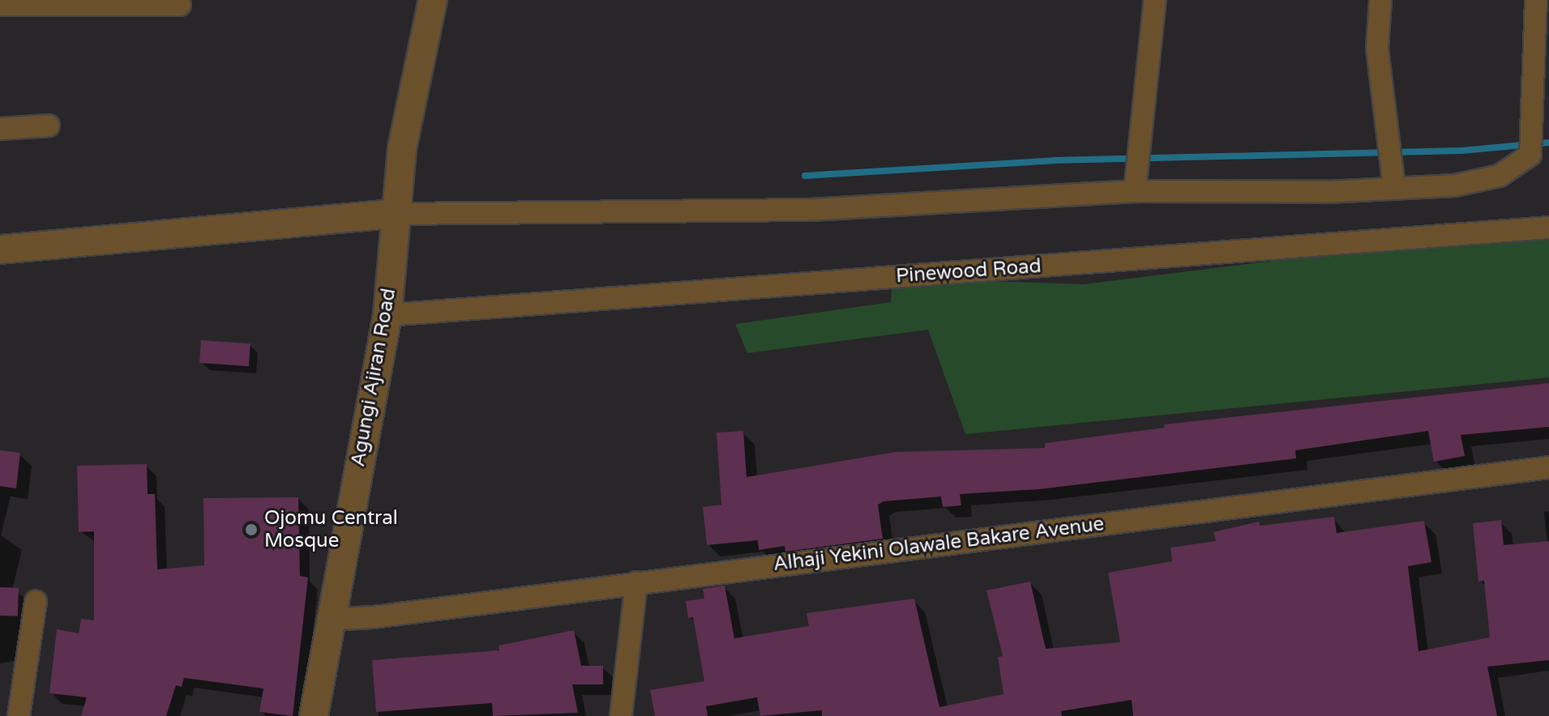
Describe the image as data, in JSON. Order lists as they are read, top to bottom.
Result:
{
  "streets": {
    "street": ["Pinewood Road", "Agungi Ajiran Road", "Alhaji Yekini Olawale Bakare Avenue"]
  },
  "crossings": [
    ["Pinewood Road", "Agungi Ajiran Road"],
    ["Agungi Ajiran Road", "Alhaji Yekini Olawale Bakare Avenue"]
  ],
  "places": ["Ojomu Central Mosque"]
}
